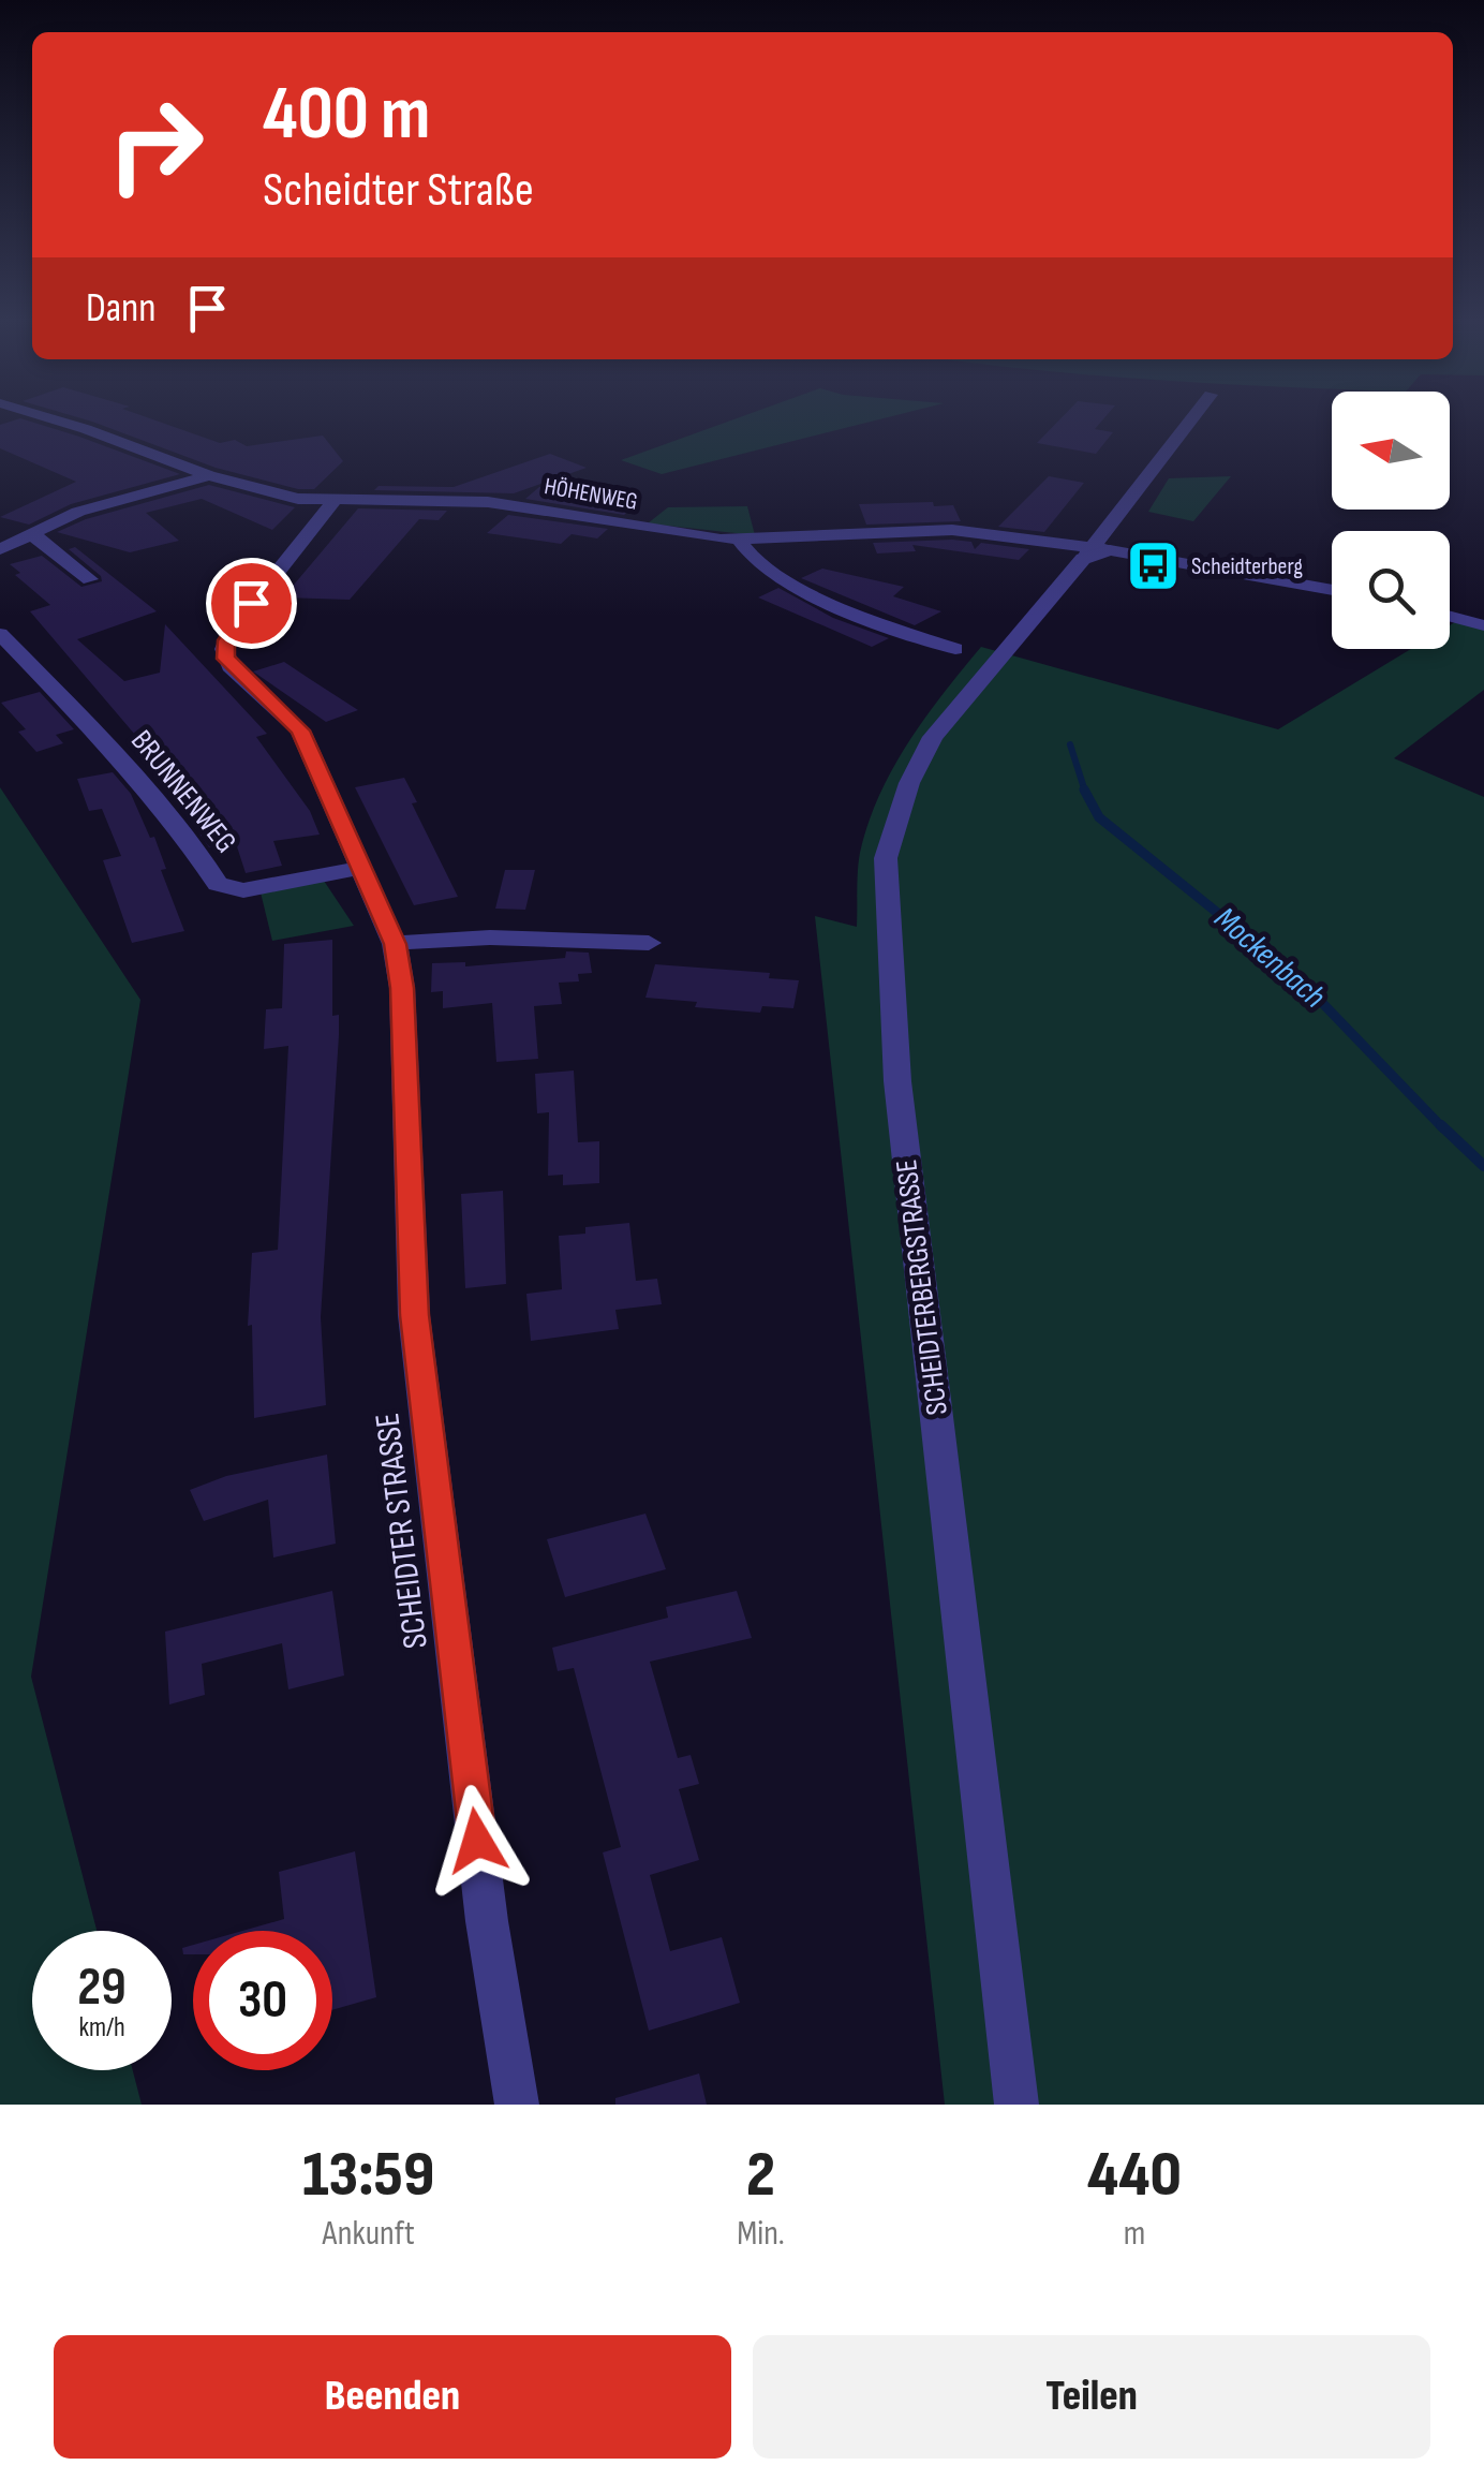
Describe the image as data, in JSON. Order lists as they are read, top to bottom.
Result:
{
  "streets": {
    "street": [
      "HÖHENWEG",
      "BRUNNENWEG",
      "SCHEIDTERBERGSTRASSE",
      "SCHEIDTER STRASSE"
    ]
  },
  "crossings": [
    ["HÖHENWEG", "SCHEIDTERBERGSTRASSE"],
    ["HÖHENWEG", "SCHEIDTER STRASSE"],
    ["BRUNNENWEG", "SCHEIDTER STRASSE"]
  ],
  "water": ["Mockenbach"],
  "places": {
    "bus stop": ["Scheidterberg"]
  },
  "north": "left",
  "page": {
    "turn": ["400 m", "Scheidter Straße"],
    "then": "Dann",
    "speed": "29 km/h",
    "limit": "30",
    "eta": [
      "13:59",
      "Ankunft",
      "2",
      "Min.",
      "440",
      "m"
    ],
    "buttons": ["Beenden", "Teilen"]
  }
}
